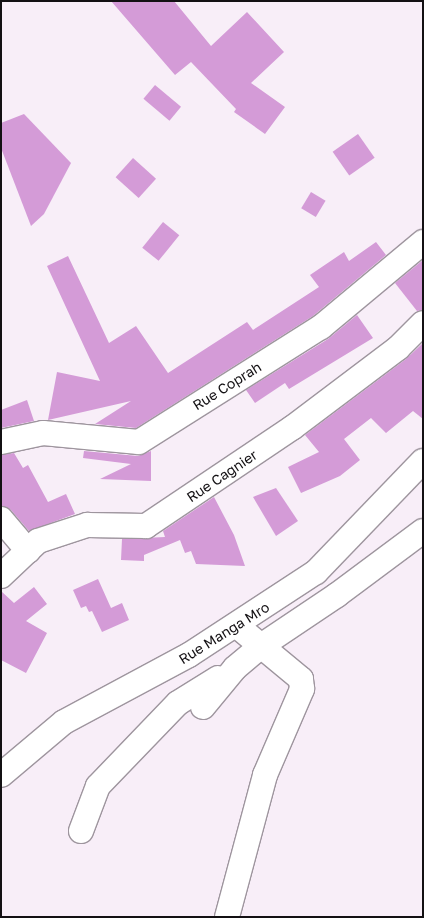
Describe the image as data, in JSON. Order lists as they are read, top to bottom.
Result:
{
  "streets": {
    "street": ["Rue Coprah", "Rue Cagnier", "Rue Manga Mro"]
  }
}
